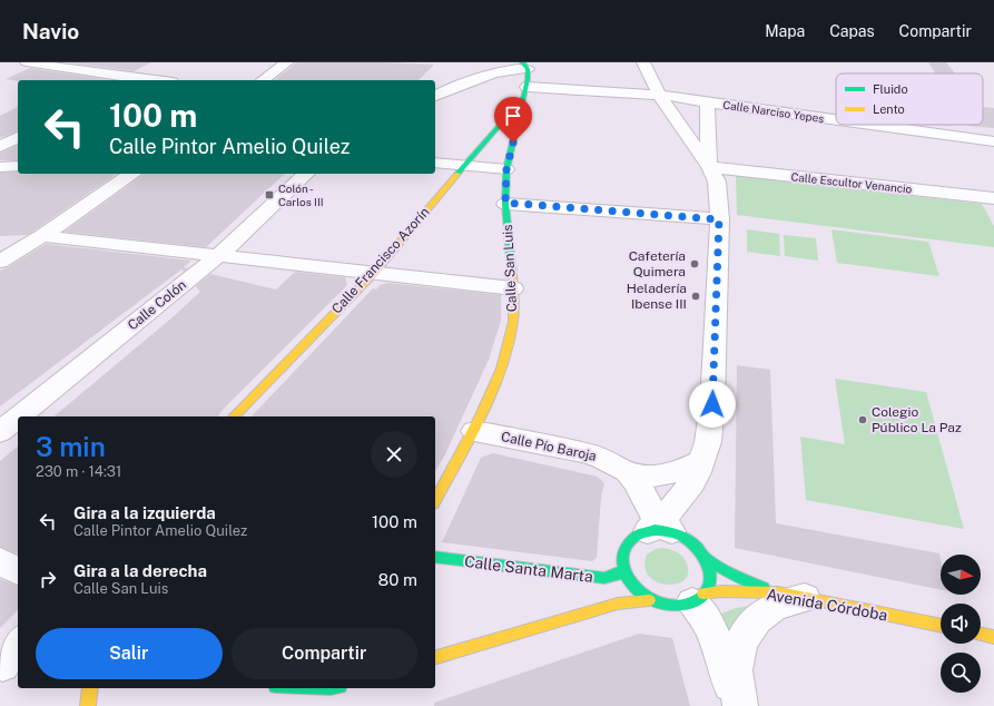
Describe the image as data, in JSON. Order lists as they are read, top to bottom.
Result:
{
  "streets": {
    "main road": [
      "Calle Francisco Azorín",
      "Calle San Luis",
      "Calle Santa Marta",
      "Avenida Córdoba"
    ],
    "street": [
      "Calle Narciso Yepes",
      "Calle Escultor Venancio",
      "Calle Colón",
      "Calle Pío Baroja"
    ]
  },
  "crossings": [
    ["Calle Narciso Yepes", "Calle Francisco Azorín"],
    ["Calle Narciso Yepes", "Calle San Luis"],
    ["Calle Francisco Azorín", "Calle San Luis"],
    ["Calle San Luis", "Calle Pío Baroja"],
    ["Calle Santa Marta", "Avenida Córdoba"]
  ],
  "places": {
    "transit": ["Colón - Carlos III"],
    "other": ["Cafetería Quimera", "Heladería Ibense III", "Colegio Público La Paz"]
  },
  "legend": ["Fluido", "Lento"],
  "north": "right",
  "page": {
    "header": "Navio",
    "nav": ["Mapa", "Capas", "Compartir"],
    "turn": ["100 m", "Calle Pintor Amelio Quilez"],
    "heading": ["3 min", "230 m · 14:31"],
    "list": [
      {
        "name": "Gira a la izquierda",
        "note": "Calle Pintor Amelio Quilez",
        "value": "100 m"
      },
      {
        "name": "Gira a la derecha",
        "note": "Calle San Luis",
        "value": "80 m"
      }
    ],
    "buttons": ["Salir", "Compartir"]
  }
}
